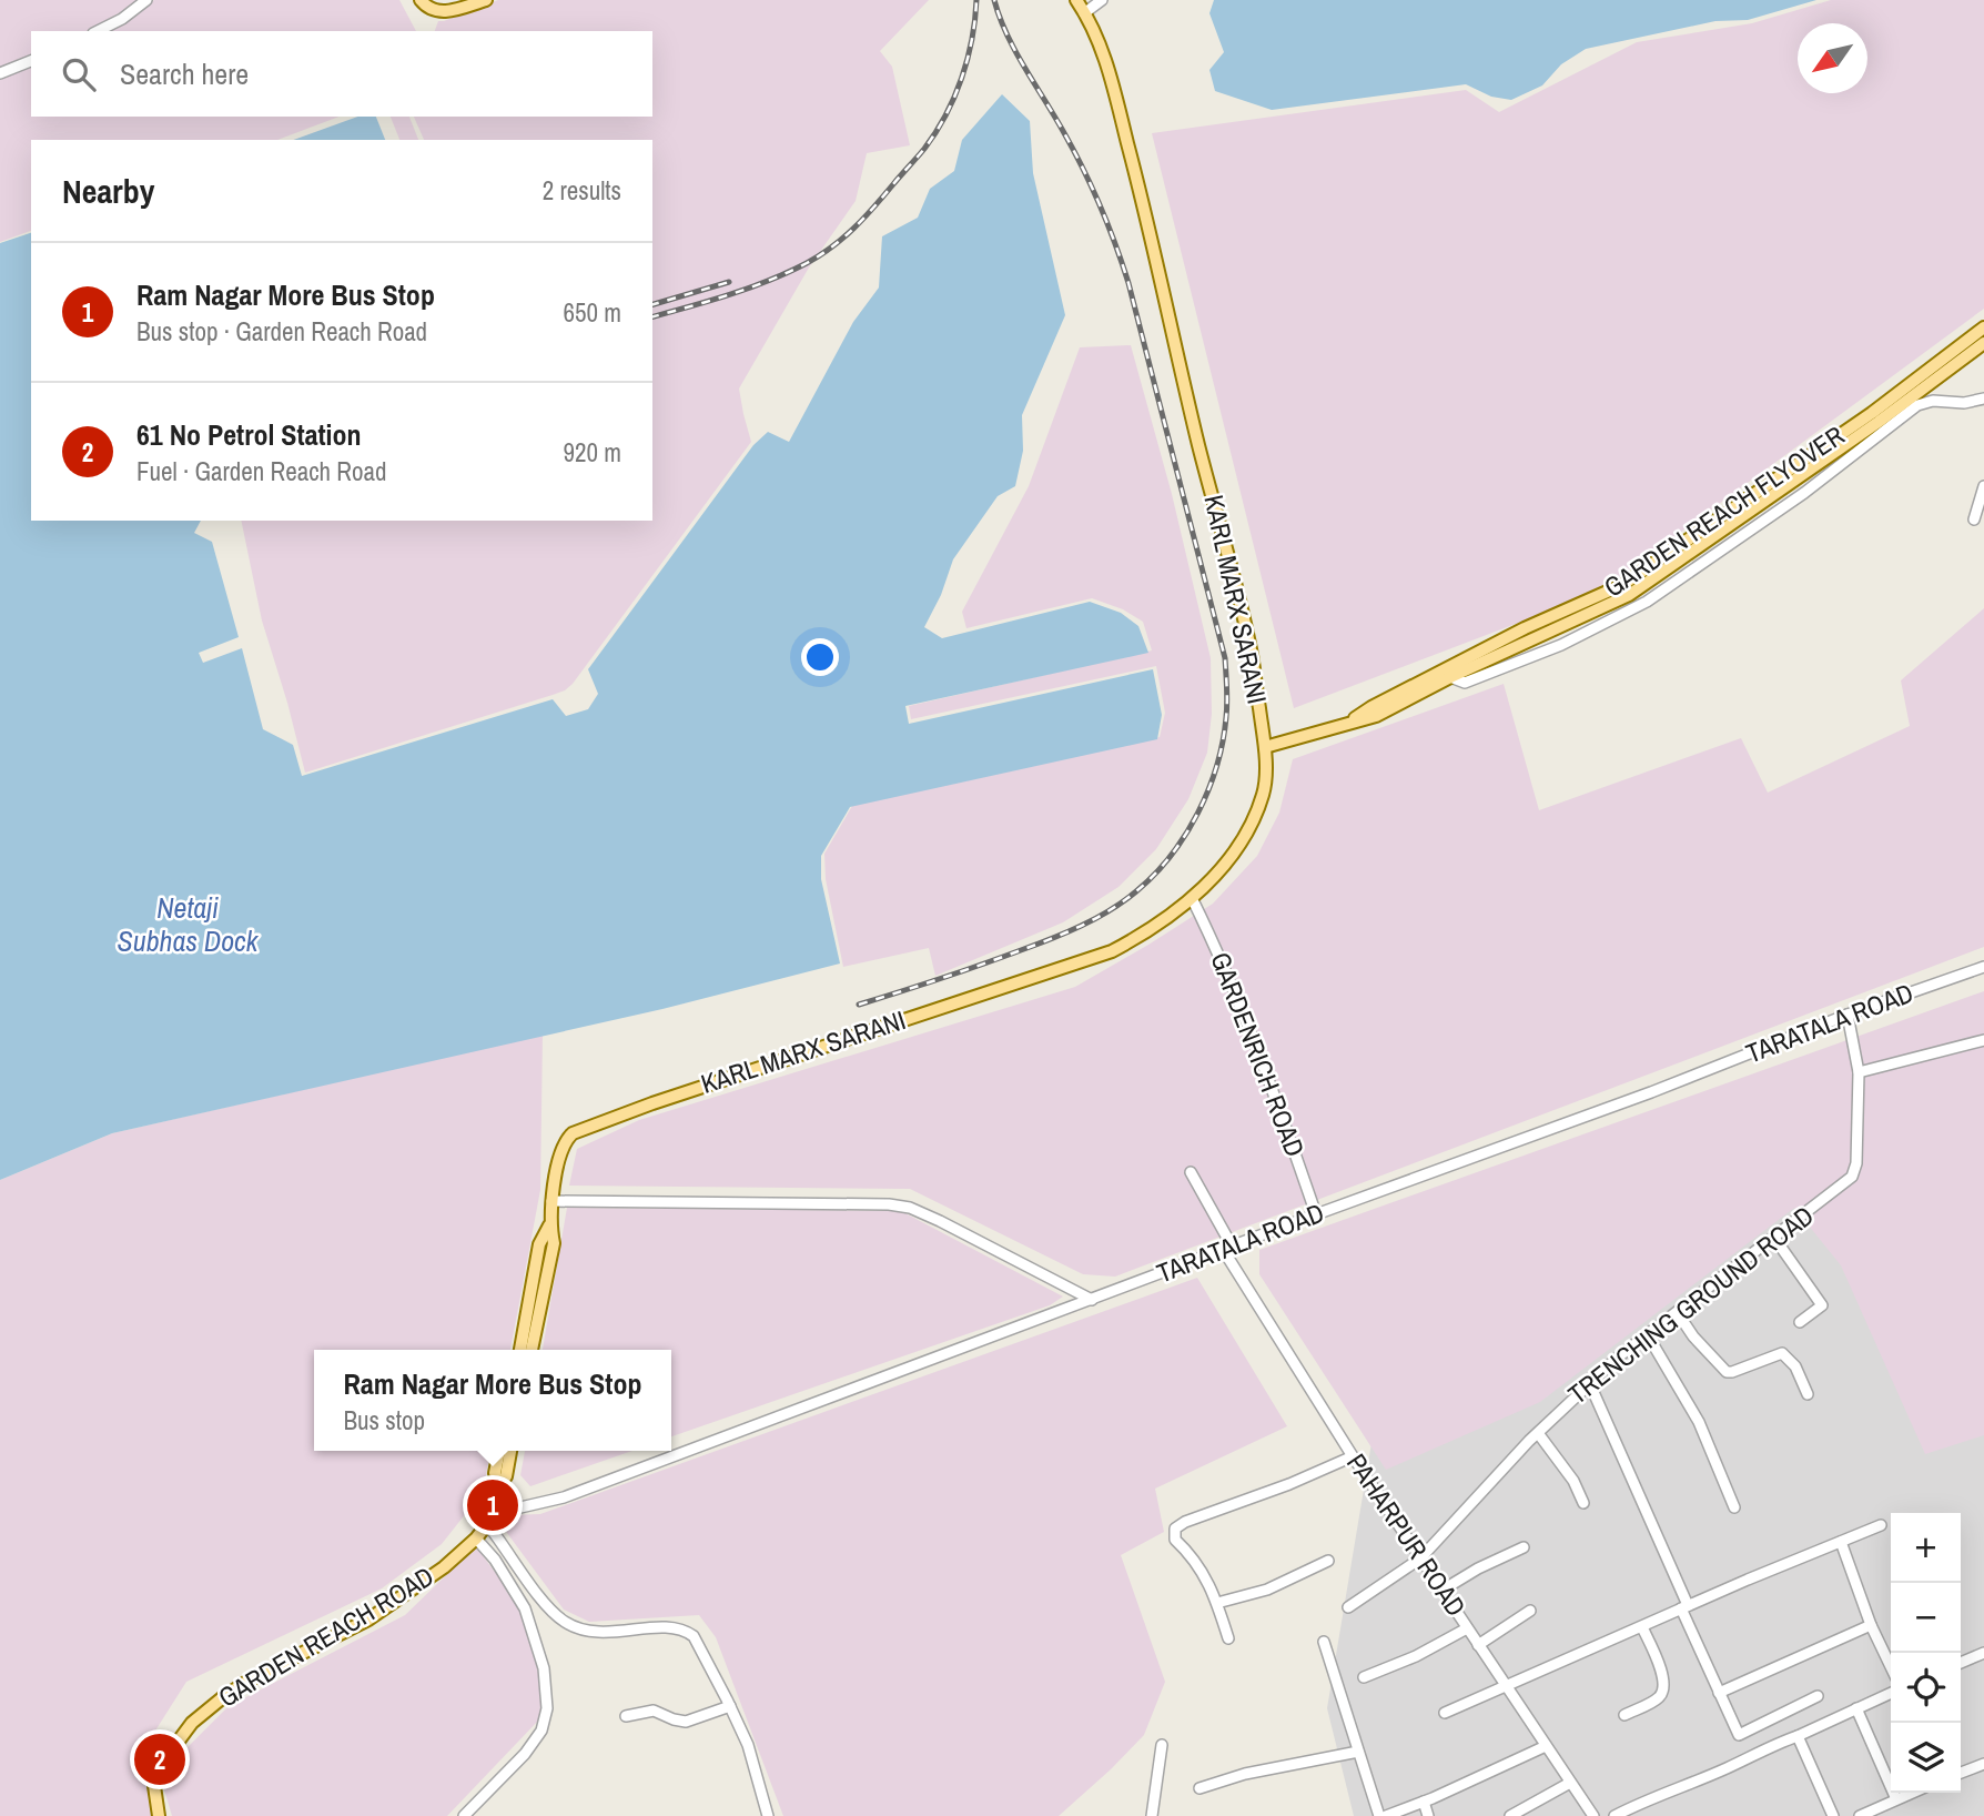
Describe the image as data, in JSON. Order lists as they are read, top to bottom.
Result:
{
  "streets": {
    "main road": ["GARDEN REACH FLYOVER", "KARL MARX SARANI", "GARDEN REACH ROAD"],
    "street": [
      "TARATALA ROAD",
      "GARDENRICH ROAD",
      "TRENCHING GROUND ROAD",
      "PAHARPUR ROAD"
    ]
  },
  "crossings": [
    ["KARL MARX SARANI", "GARDENRICH ROAD"],
    ["TARATALA ROAD", "GARDENRICH ROAD"],
    ["TARATALA ROAD", "TRENCHING GROUND ROAD"],
    ["TARATALA ROAD", "PAHARPUR ROAD"],
    ["TARATALA ROAD", "GARDEN REACH ROAD"],
    ["TRENCHING GROUND ROAD", "PAHARPUR ROAD"]
  ],
  "water": ["Netaji Subhas Dock"],
  "north": "bottom left",
  "page": {
    "search": "Search here",
    "heading": ["Nearby", "2 results"],
    "list": [
      {
        "mark": "1",
        "name": "Ram Nagar More Bus Stop",
        "note": "Bus stop · Garden Reach Road",
        "value": "650 m"
      },
      {
        "mark": "2",
        "name": "61 No Petrol Station",
        "note": "Fuel · Garden Reach Road",
        "value": "920 m"
      }
    ],
    "popup": ["Ram Nagar More Bus Stop", "Bus stop"],
    "pins": ["1", "2"],
    "map_buttons": ["+", "−"]
  }
}
